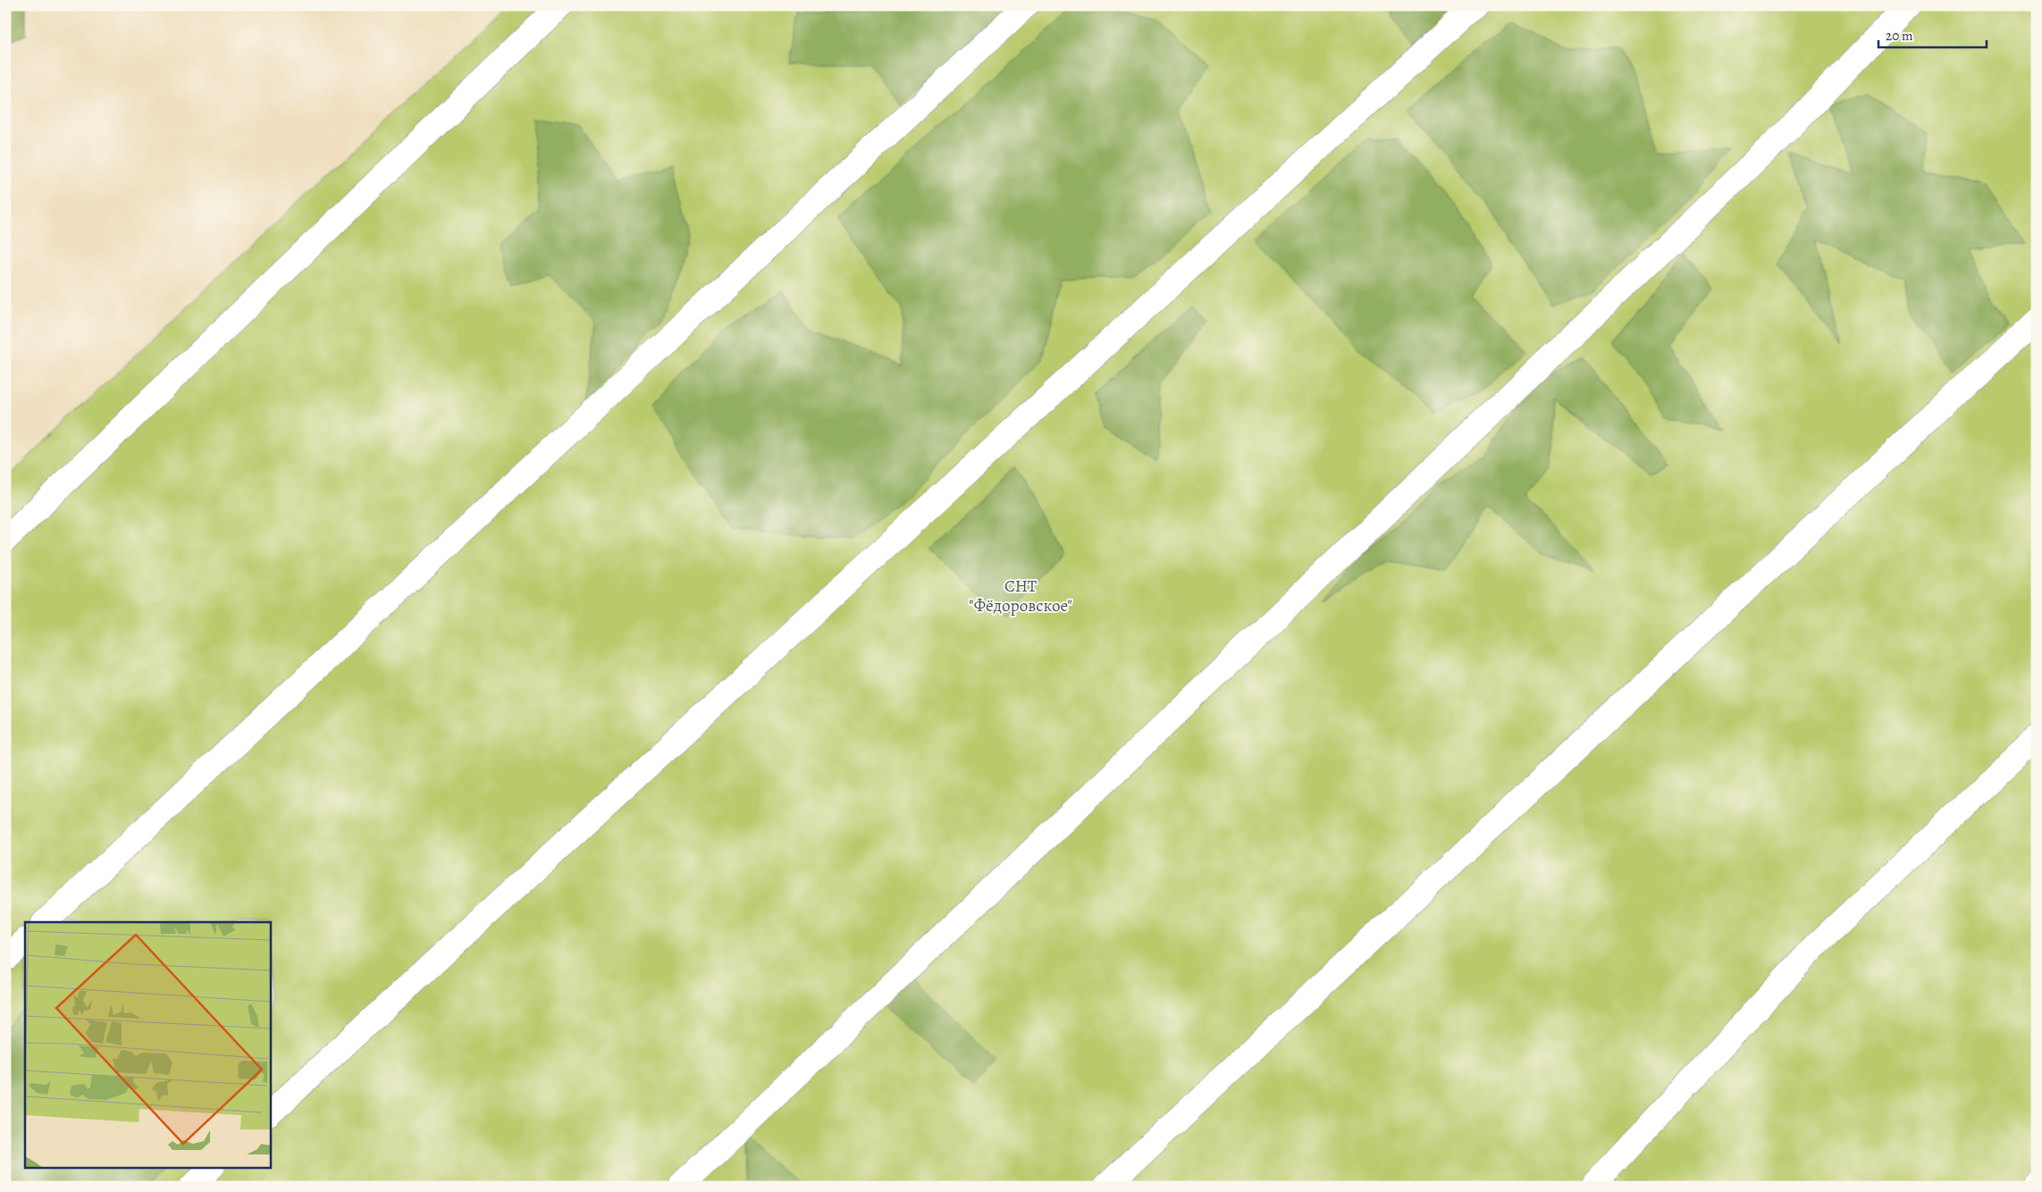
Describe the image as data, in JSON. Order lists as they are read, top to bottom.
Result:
{
  "parks": ["СНТ \"Фёдоровское\""],
  "scale_bar": "20 m"
}
